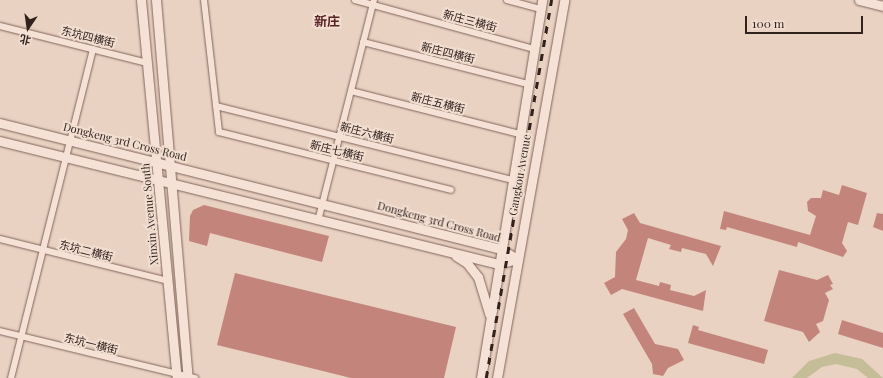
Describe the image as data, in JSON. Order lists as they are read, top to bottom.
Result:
{
  "streets": {
    "street": [
      "新庄三横街",
      "东坑四横街",
      "新庄四横街",
      "新庄五横街",
      "新庄六横街",
      "Dongkeng 3rd Cross Road",
      "新庄七横街",
      "Gangkou Avenue",
      "Xinxin Avenue South",
      "东坑二横街",
      "东坑一横街"
    ]
  },
  "crossings": [
    ["新庄三横街", "Gangkou Avenue"],
    ["东坑四横街", "Xinxin Avenue South"],
    ["新庄四横街", "Gangkou Avenue"],
    ["新庄五横街", "Gangkou Avenue"],
    ["新庄六横街", "新庄七横街"],
    ["新庄六横街", "Gangkou Avenue"],
    ["Dongkeng 3rd Cross Road", "Gangkou Avenue"],
    ["Dongkeng 3rd Cross Road", "Xinxin Avenue South"],
    ["Xinxin Avenue South", "东坑二横街"],
    ["Xinxin Avenue South", "东坑一横街"]
  ],
  "districts": ["新庄"],
  "scale_bar": "100 m",
  "north": "bottom"
}
